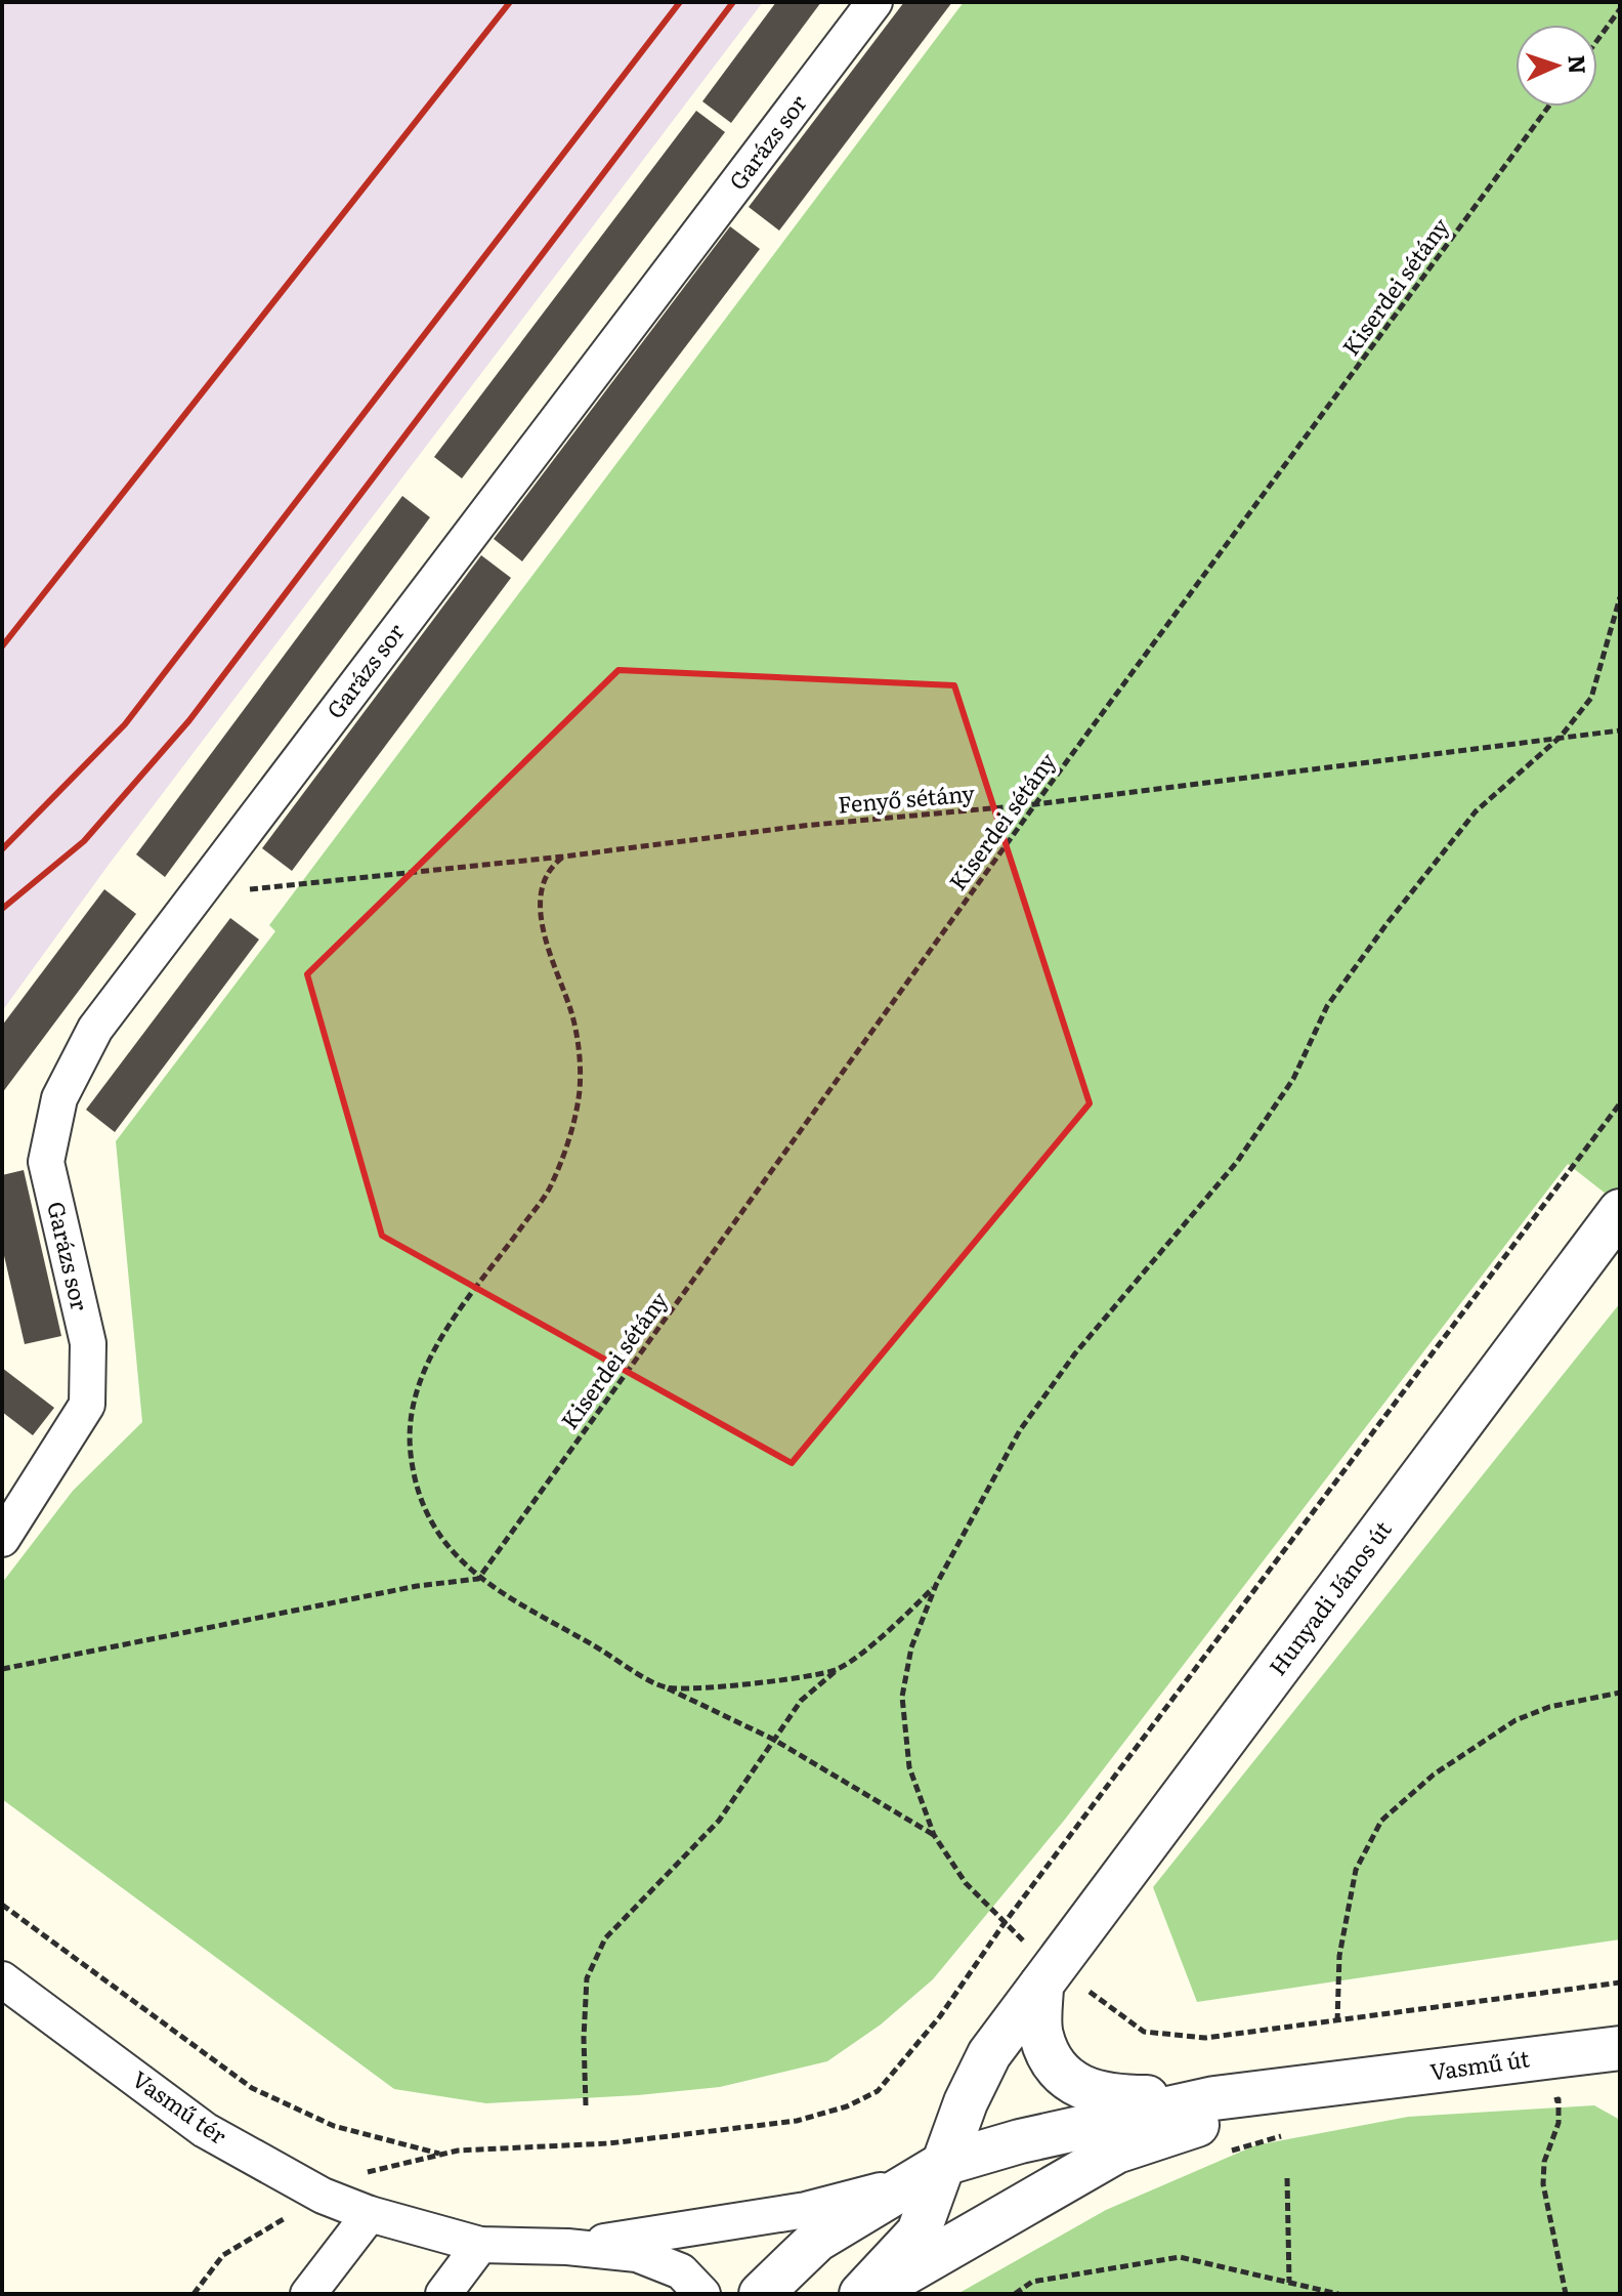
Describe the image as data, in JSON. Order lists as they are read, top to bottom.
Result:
{
  "streets": {
    "street": [
      "Garázs sor",
      "Hunyadi János út",
      "Vasmű út",
      "Vasmű tér"
    ],
    "path": ["Kiserdei sétány", "Fenyő sétány"]
  },
  "crossings": [
    ["Garázs sor", "Fenyő sétány"],
    ["Kiserdei sétány", "Fenyő sétány"]
  ],
  "north": "right"
}
